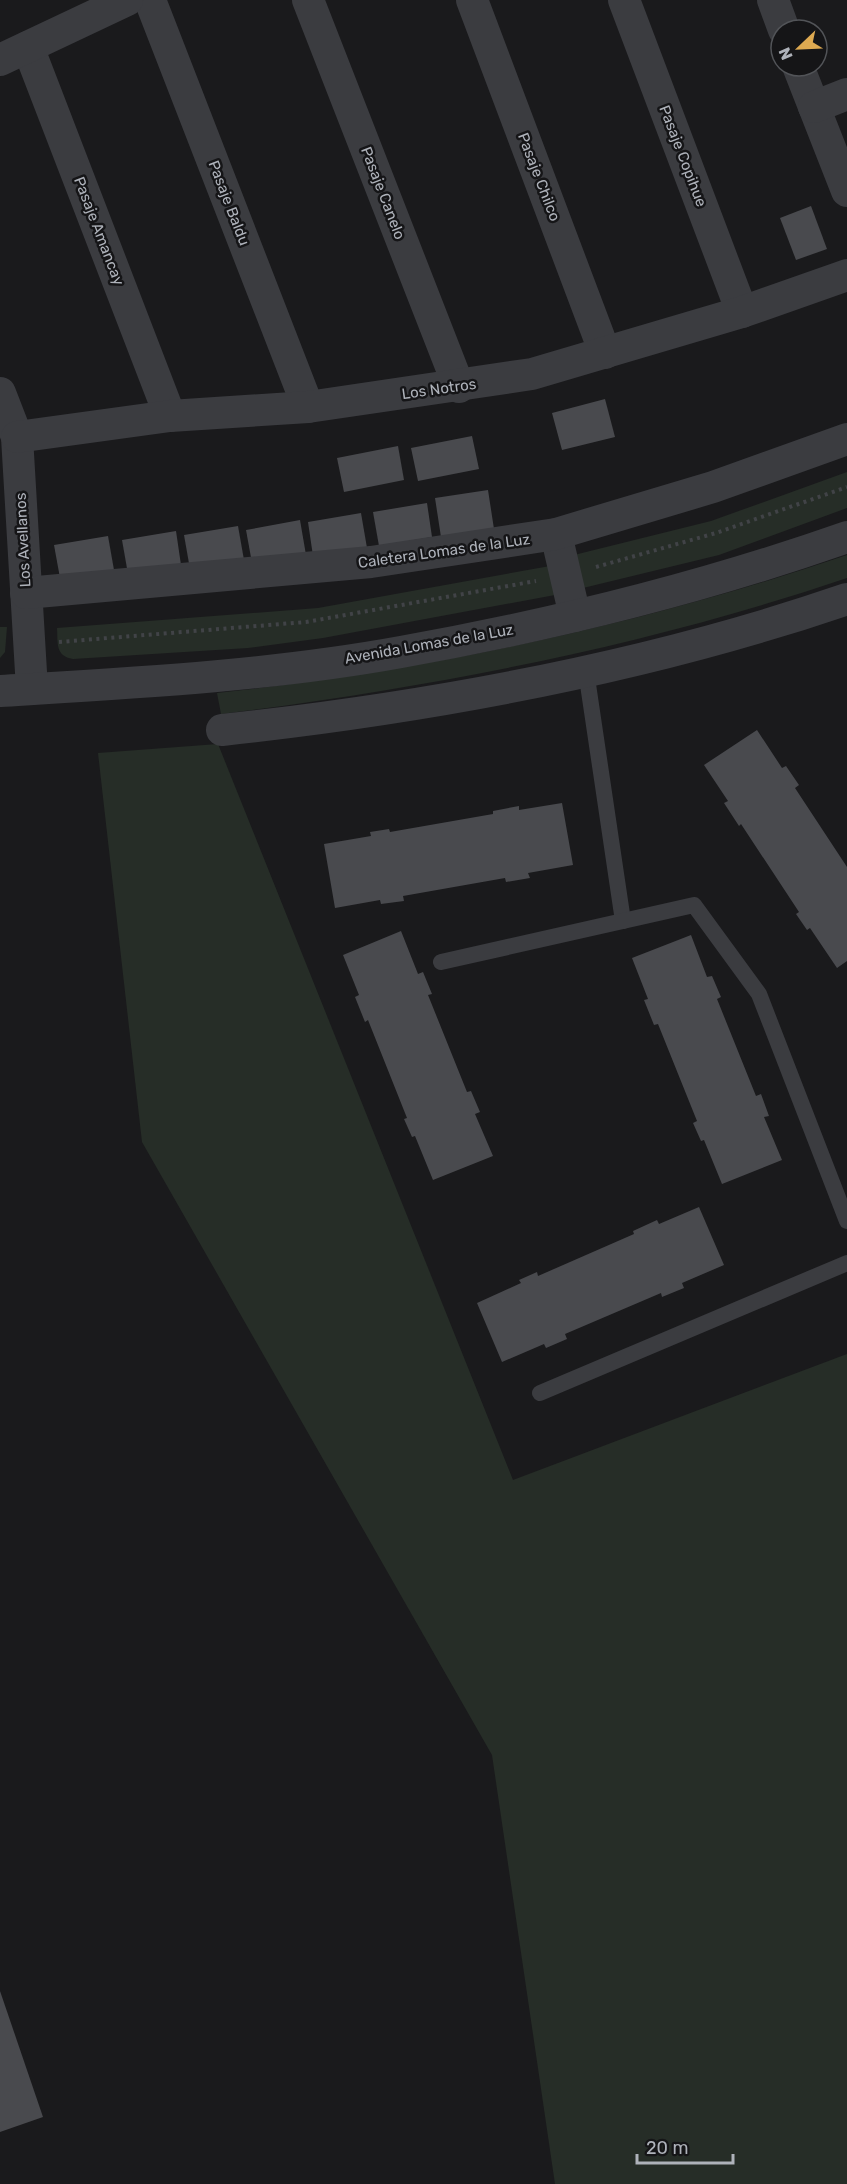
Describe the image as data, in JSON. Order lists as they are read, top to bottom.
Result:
{
  "streets": {
    "street": [
      "Pasaje Copihue",
      "Pasaje Chilco",
      "Pasaje Canelo",
      "Pasaje Baldu",
      "Pasaje Amancay",
      "Los Notros",
      "Los Avellanos",
      "Caletera Lomas de la Luz",
      "Avenida Lomas de la Luz"
    ]
  },
  "crossings": [
    ["Pasaje Copihue", "Los Notros"],
    ["Pasaje Chilco", "Los Notros"],
    ["Pasaje Canelo", "Los Notros"],
    ["Pasaje Baldu", "Los Notros"],
    ["Pasaje Amancay", "Los Notros"],
    ["Los Notros", "Los Avellanos"],
    ["Los Avellanos", "Caletera Lomas de la Luz"],
    ["Los Avellanos", "Avenida Lomas de la Luz"]
  ],
  "scale_bar": "20 m",
  "north": "bottom left"
}
